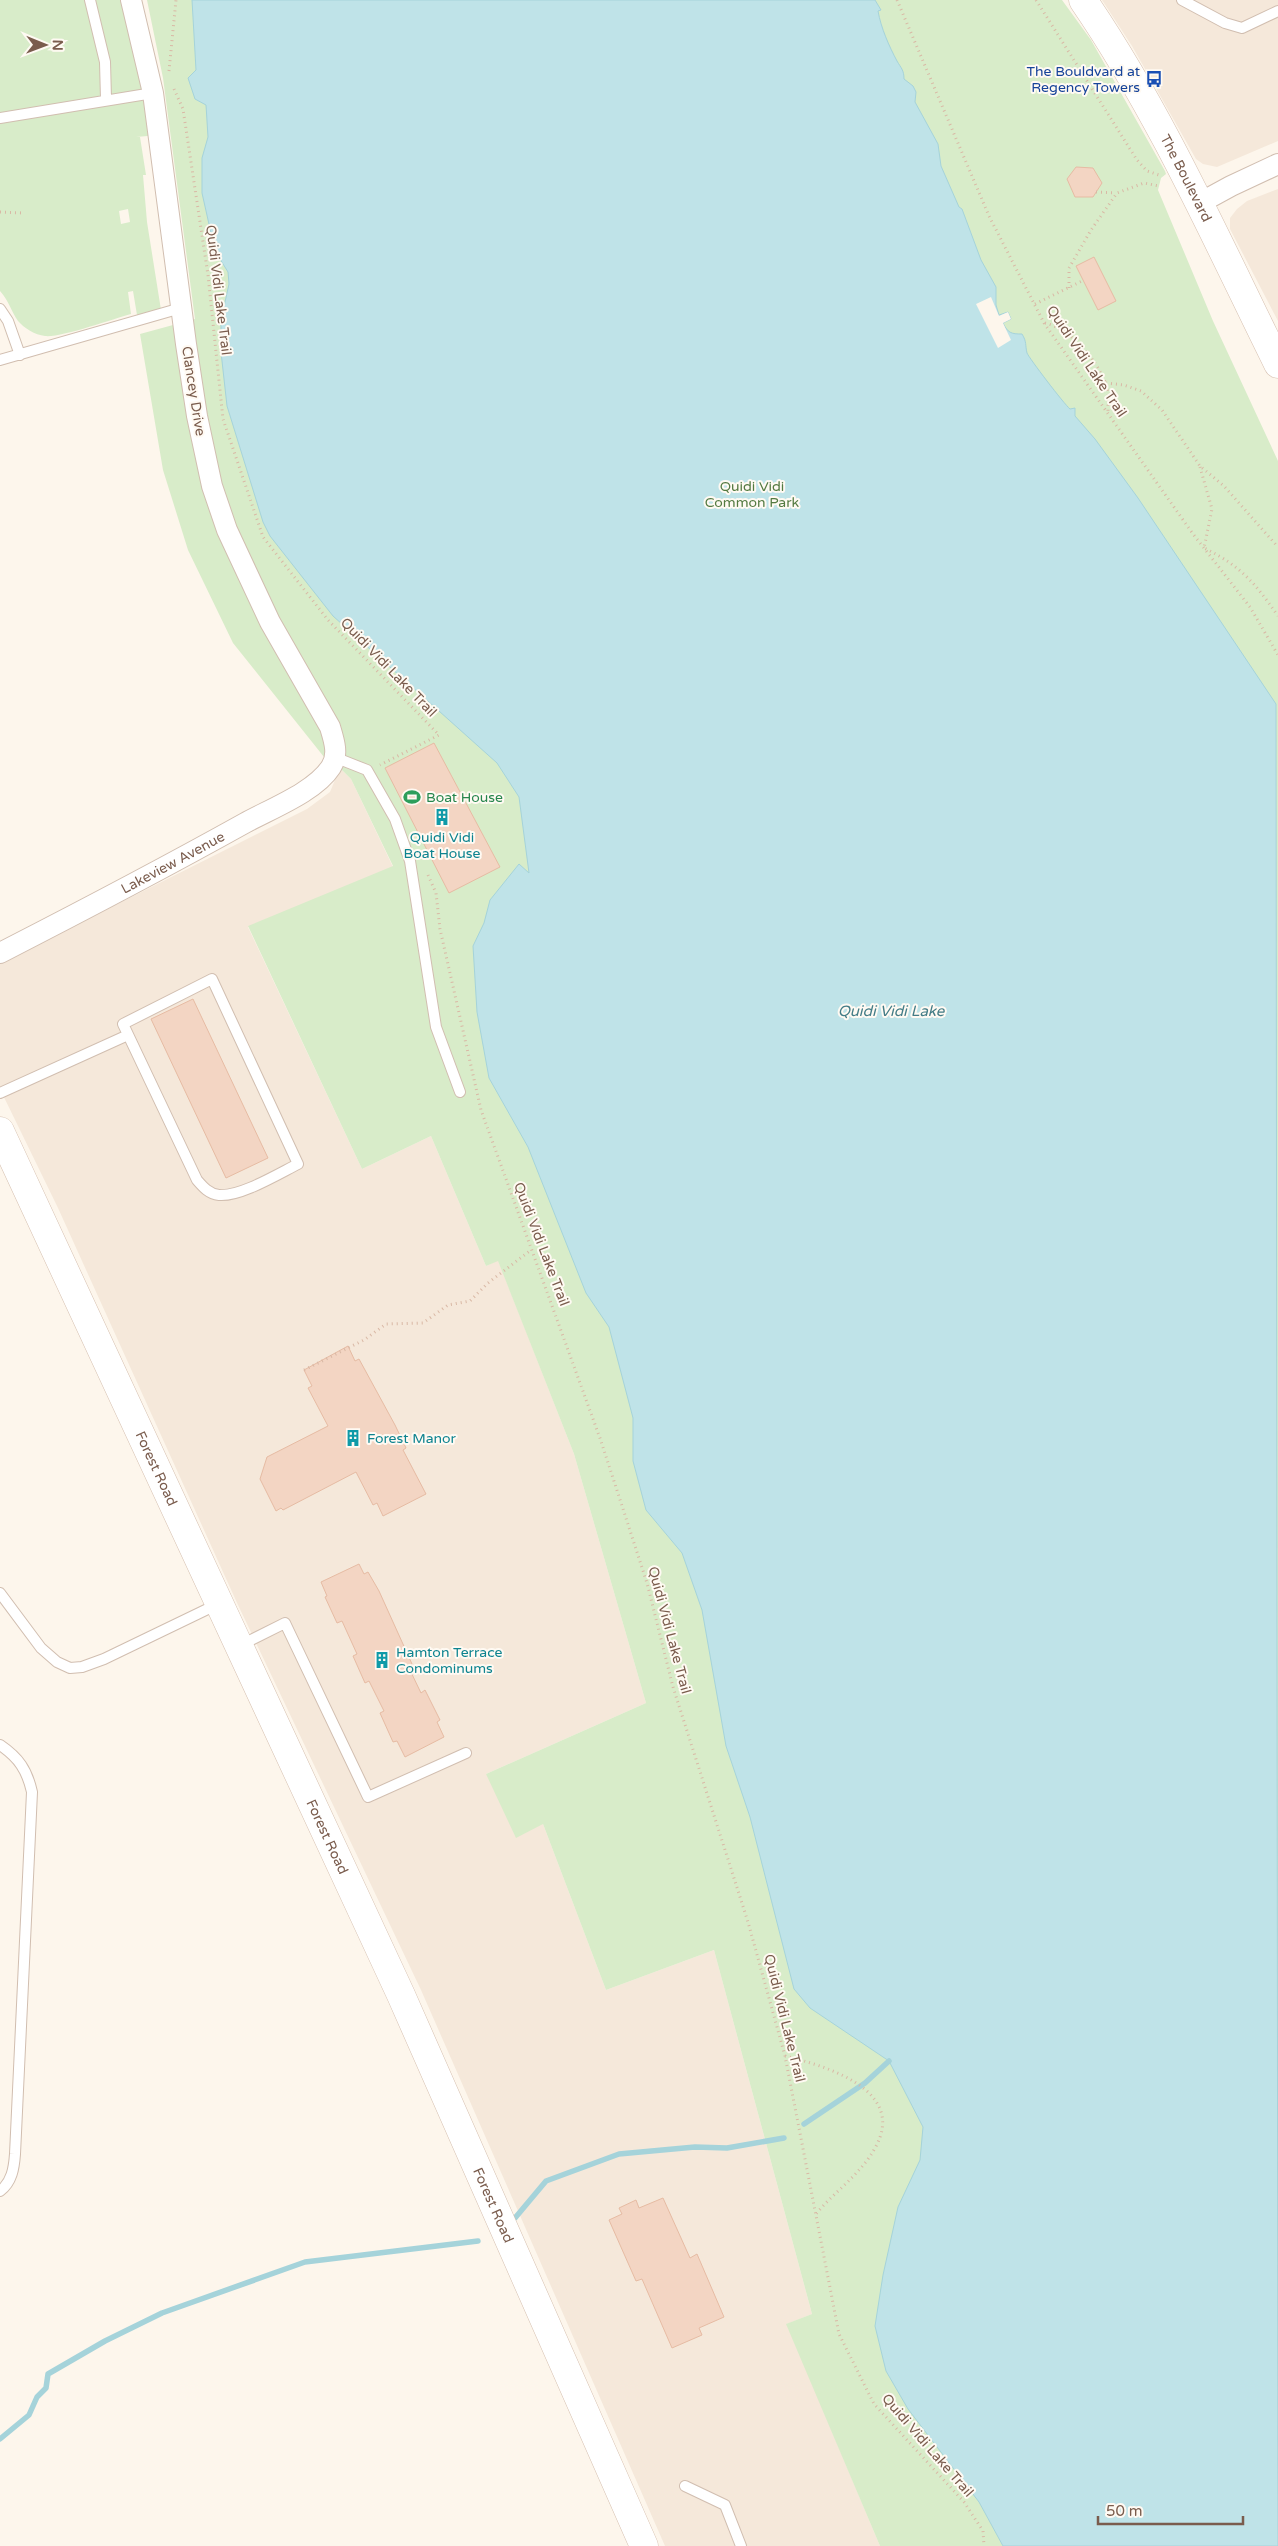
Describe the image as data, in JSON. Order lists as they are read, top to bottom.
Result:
{
  "streets": {
    "street": [
      "The Boulevard",
      "Clancey Drive",
      "Lakeview Avenue",
      "Forest Road"
    ],
    "path": ["Quidi Vidi Lake Trail"]
  },
  "crossings": [
    ["Clancey Drive", "Lakeview Avenue"]
  ],
  "water": ["Quidi Vidi Lake"],
  "parks": ["Quidi Vidi Common Park"],
  "places": {
    "bus stop": ["The Bouldvard at Regency Towers"],
    "sports": ["Boat House"],
    "building": ["Quidi Vidi Boat House", "Forest Manor", "Hamton Terrace Condominums"]
  },
  "scale_bar": "50 m",
  "north": "right"
}
